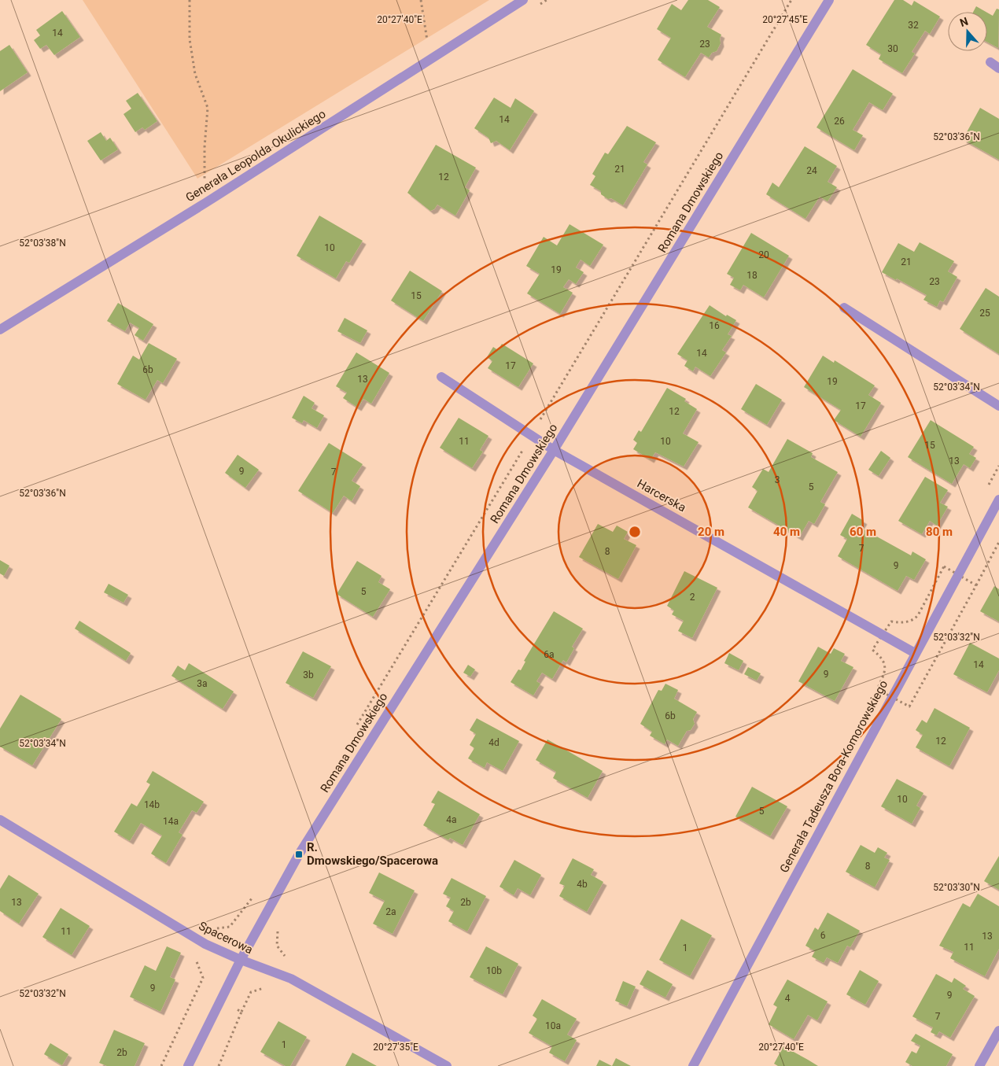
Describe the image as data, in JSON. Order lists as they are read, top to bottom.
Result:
{
  "streets": {
    "street": [
      "Generała Leopolda Okulickiego",
      "Romana Dmowskiego",
      "Harcerska",
      "Generała Tadeusza Bora-Komorowskiego",
      "Spacerowa"
    ]
  },
  "crossings": [
    ["Romana Dmowskiego", "Harcerska"],
    ["Romana Dmowskiego", "Spacerowa"],
    ["Harcerska", "Generała Tadeusza Bora-Komorowskiego"]
  ],
  "places": {
    "transit": ["R. Dmowskiego/Spacerowa"]
  },
  "house_numbers": [
    "32",
    "14",
    "23",
    "30",
    "14",
    "26",
    "21",
    "24",
    "12",
    "10",
    "20",
    "21",
    "19",
    "18",
    "23",
    "15",
    "25",
    "16",
    "14",
    "17",
    "6b",
    "13",
    "19",
    "17",
    "12",
    "11",
    "10",
    "15",
    "13",
    "9",
    "7",
    "3",
    "5",
    "7",
    "8",
    "9",
    "5",
    "2",
    "6a",
    "14",
    "9",
    "3b",
    "3a",
    "6b",
    "12",
    "4d",
    "10",
    "14b",
    "5",
    "4a",
    "14a",
    "8",
    "4b",
    "13",
    "2b",
    "2a",
    "11",
    "6",
    "13",
    "11",
    "1",
    "10b",
    "9",
    "9",
    "4",
    "7",
    "10a",
    "1",
    "2b"
  ],
  "north": "top",
  "coordinates": [
    "20°27'40\"E",
    "20°27'45\"E",
    "52°03'36\"N",
    "52°03'38\"N",
    "52°03'34\"N",
    "52°03'32\"N",
    "52°03'30\"N",
    "20°27'35\"E"
  ],
  "rings": [
    "20 m",
    "40 m",
    "60 m",
    "80 m"
  ]
}
